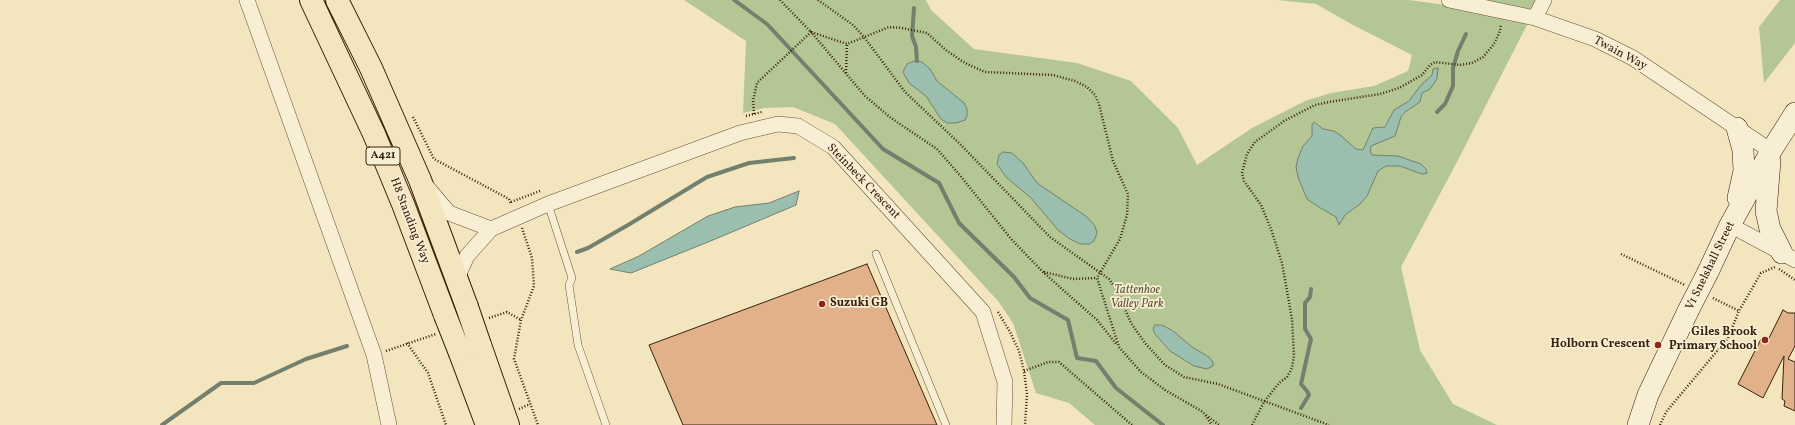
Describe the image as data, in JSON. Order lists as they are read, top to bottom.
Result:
{
  "streets": {
    "highway": ["A421", "H8 Standing Way"],
    "street": ["Twain Way", "Steinbeck Crescent", "V1 Snelshall Street"]
  },
  "crossings": [
    ["Steinbeck Crescent", "H8 Standing Way"]
  ],
  "parks": ["Tattenhoe Valley Park"],
  "places": ["Suzuki GB", "Giles Brook Primary School", "Holborn Crescent"]
}
